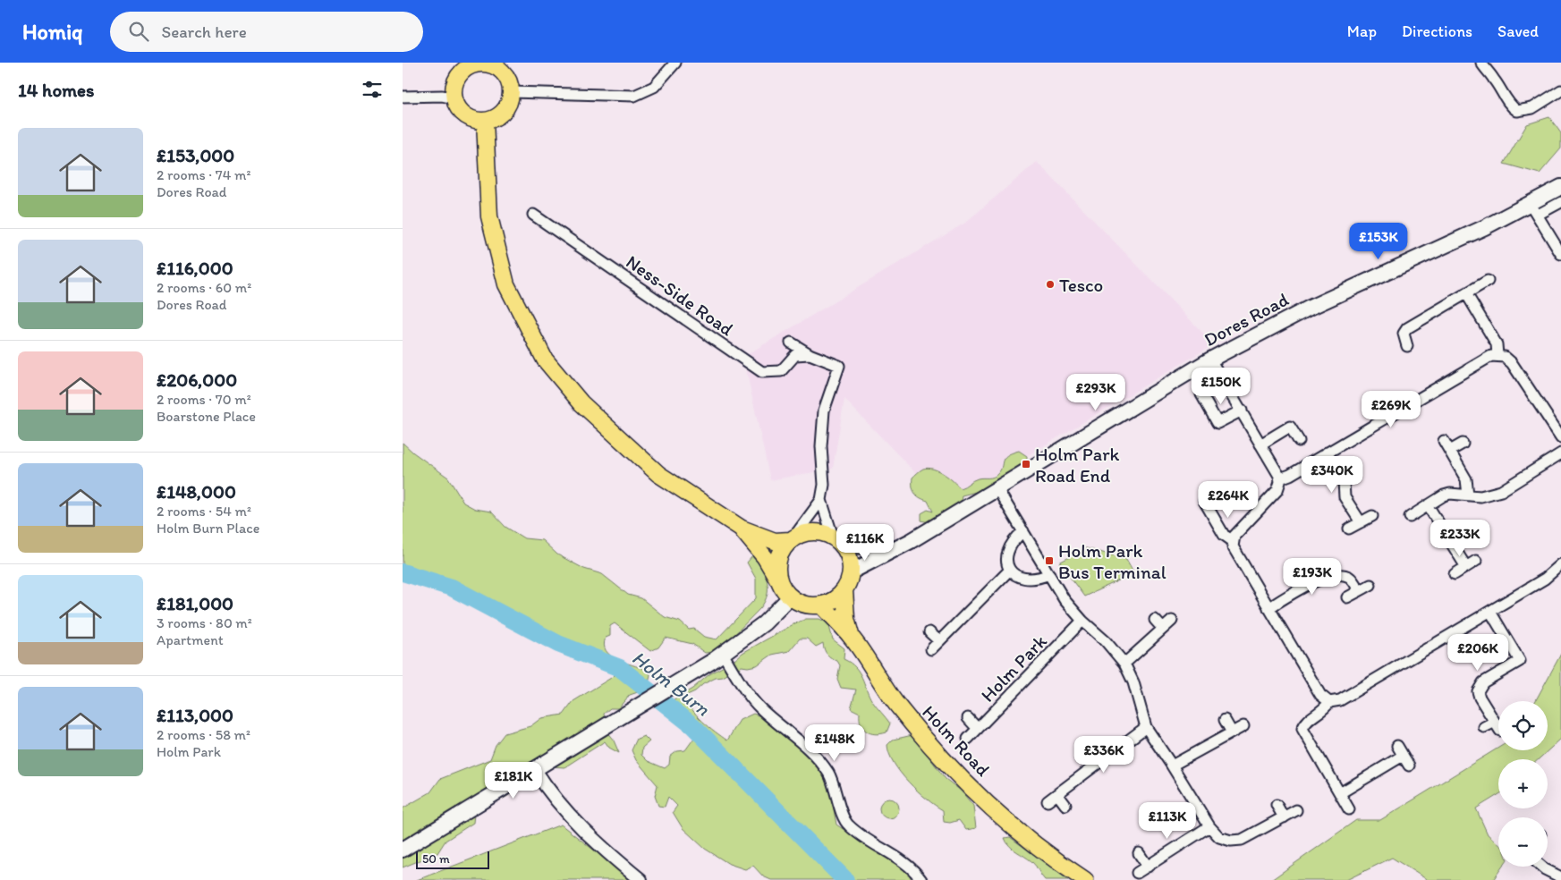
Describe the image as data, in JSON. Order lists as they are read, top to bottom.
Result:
{
  "streets": {
    "main road": ["Dores Road", "Holm Road"],
    "street": ["Ness-Side Road", "Holm Park"]
  },
  "crossings": [
    ["Dores Road", "Holm Road"]
  ],
  "water": ["Holm Burn"],
  "places": {
    "other": ["Tesco"],
    "transit": ["Holm Park Road End", "Holm Park Bus Terminal"]
  },
  "scale_bar": "50 m",
  "page": {
    "header": "Homiq",
    "search": "Search here",
    "nav": ["Map", "Directions", "Saved"],
    "heading": "14 homes",
    "list": [
      {
        "name": "£153,000",
        "note": "2 rooms · 74 m² · Dores Road"
      },
      {
        "name": "£116,000",
        "note": "2 rooms · 60 m² · Dores Road"
      },
      {
        "name": "£206,000",
        "note": "2 rooms · 70 m² · Boarstone Place"
      },
      {
        "name": "£148,000",
        "note": "2 rooms · 54 m² · Holm Burn Place"
      },
      {
        "name": "£181,000",
        "note": "3 rooms · 80 m² · Apartment"
      },
      {
        "name": "£113,000",
        "note": "2 rooms · 58 m² · Holm Park"
      }
    ],
    "price": [
      "£153K",
      "£150K",
      "£293K",
      "£269K",
      "£340K",
      "£264K",
      "£233K",
      "£116K",
      "£193K",
      "£206K",
      "£148K",
      "£336K",
      "£181K",
      "£113K"
    ],
    "map_buttons": ["+", "−"],
    "scale": "50 m"
  }
}
